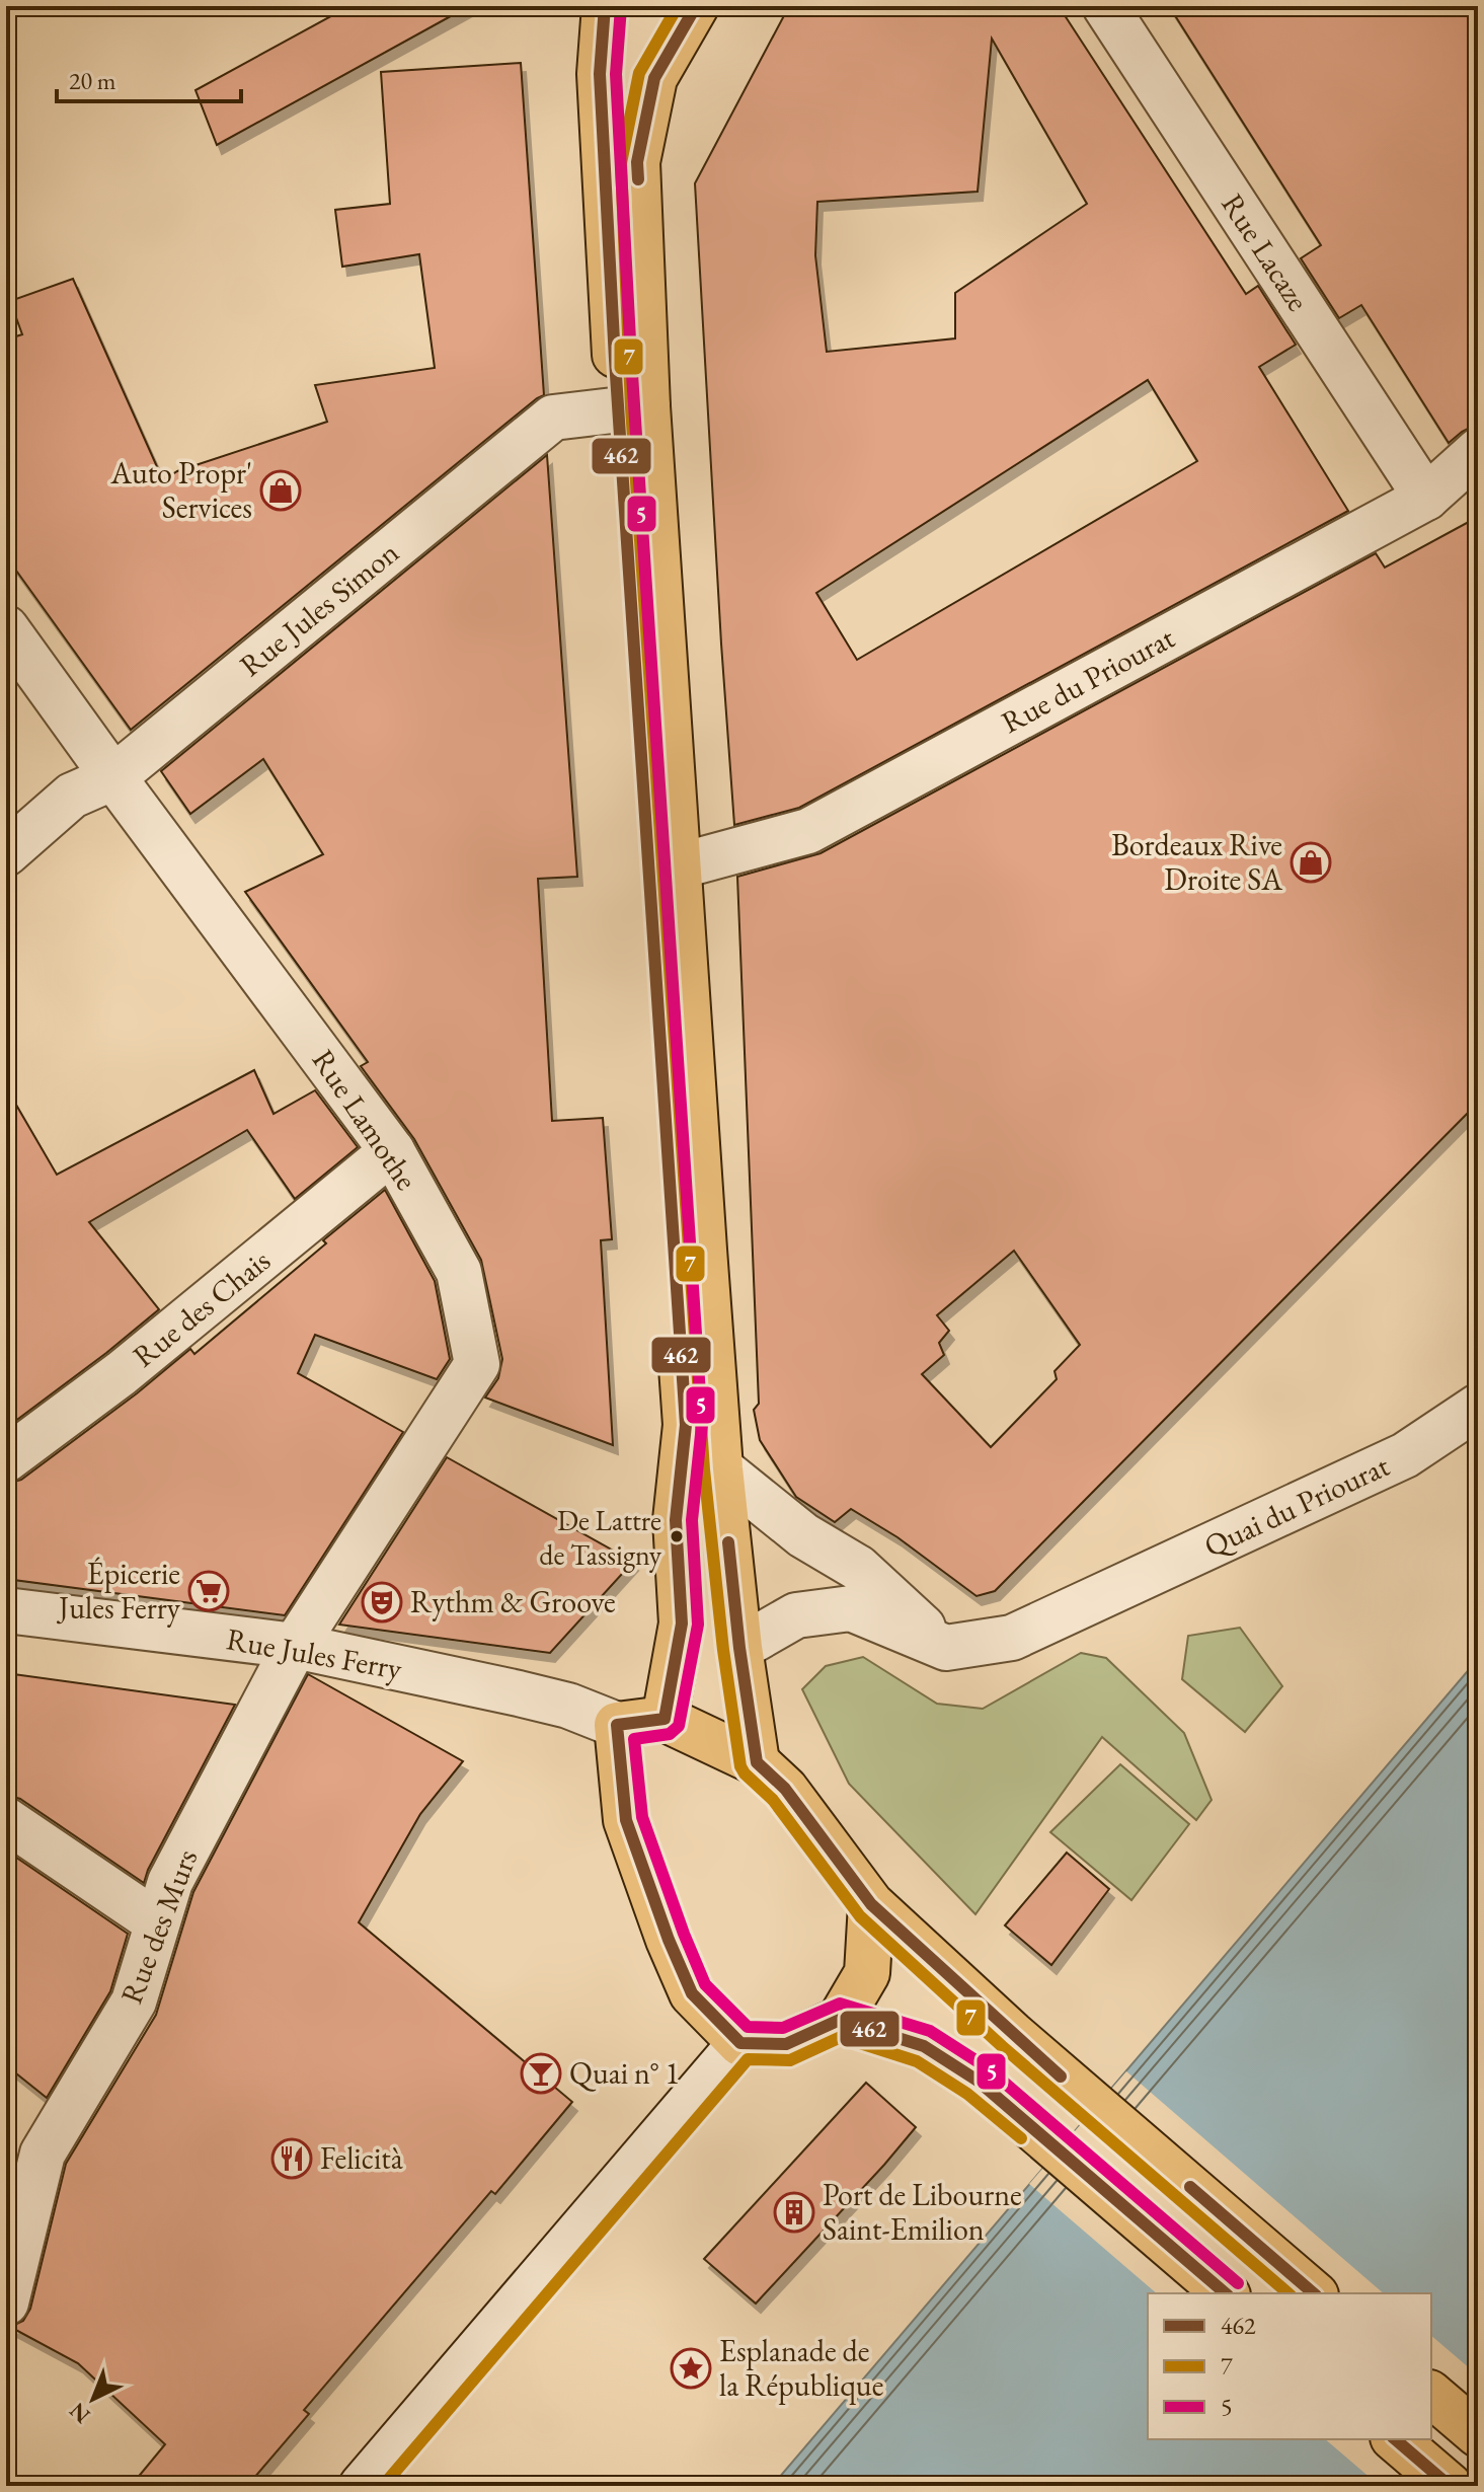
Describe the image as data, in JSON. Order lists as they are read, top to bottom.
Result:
{
  "streets": {
    "street": [
      "Rue Lacaze",
      "Rue Jules Simon",
      "Rue du Priourat",
      "Rue Lamothe",
      "Rue des Chais",
      "Quai du Priourat",
      "Rue Jules Ferry",
      "Rue des Murs"
    ]
  },
  "crossings": [
    ["Rue Lacaze", "Rue du Priourat"],
    ["Rue Jules Simon", "Rue Lamothe"],
    ["Rue Lamothe", "Rue des Chais"],
    ["Rue Lamothe", "Rue Jules Ferry"],
    ["Rue Lamothe", "Rue des Murs"],
    ["Rue Jules Ferry", "Rue des Murs"]
  ],
  "places": {
    "shop": ["Auto Propr' Services", "Bordeaux Rive Droite SA"],
    "other": ["De Lattre de Tassigny"],
    "supermarket": ["Épicerie Jules Ferry"],
    "theatre": ["Rythm & Groove"],
    "bar": ["Quai n° 1"],
    "restaurant": ["Felicità"],
    "building": ["Port de Libourne Saint-Emilion"],
    "place": ["Esplanade de la République"]
  },
  "lines": ["transit line 462", "transit line 7", "transit line 5"],
  "legend": ["462", "7", "5"],
  "scale_bar": "20 m",
  "north": "bottom left"
}
